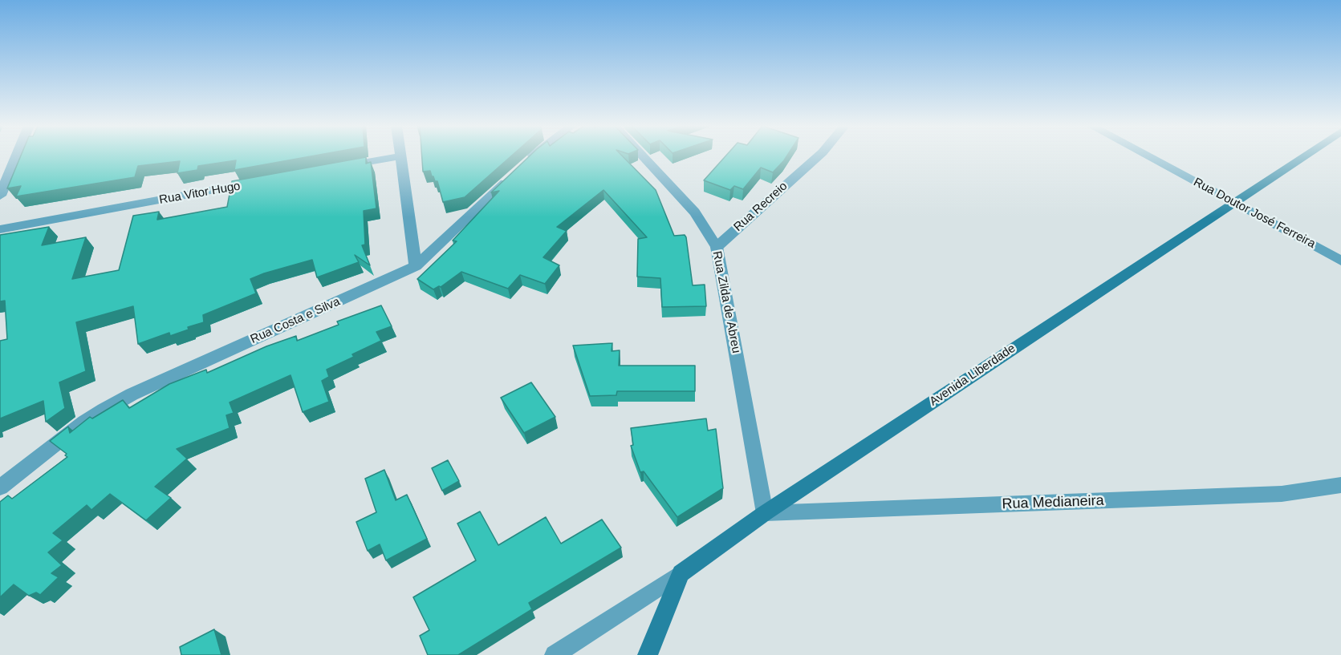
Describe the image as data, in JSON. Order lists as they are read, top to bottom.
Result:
{
  "streets": {
    "main road": ["Avenida Liberdade"],
    "street": [
      "Rua Vitor Hugo",
      "Rua Recreio",
      "Rua Doutor José Ferreira",
      "Rua Zilda de Abreu",
      "Rua Costa e Silva",
      "Rua Medianeira"
    ]
  },
  "crossings": [
    ["Rua Recreio", "Rua Zilda de Abreu"],
    ["Rua Doutor José Ferreira", "Avenida Liberdade"],
    ["Rua Zilda de Abreu", "Avenida Liberdade"],
    ["Rua Zilda de Abreu", "Rua Medianeira"],
    ["Avenida Liberdade", "Rua Medianeira"]
  ]
}
